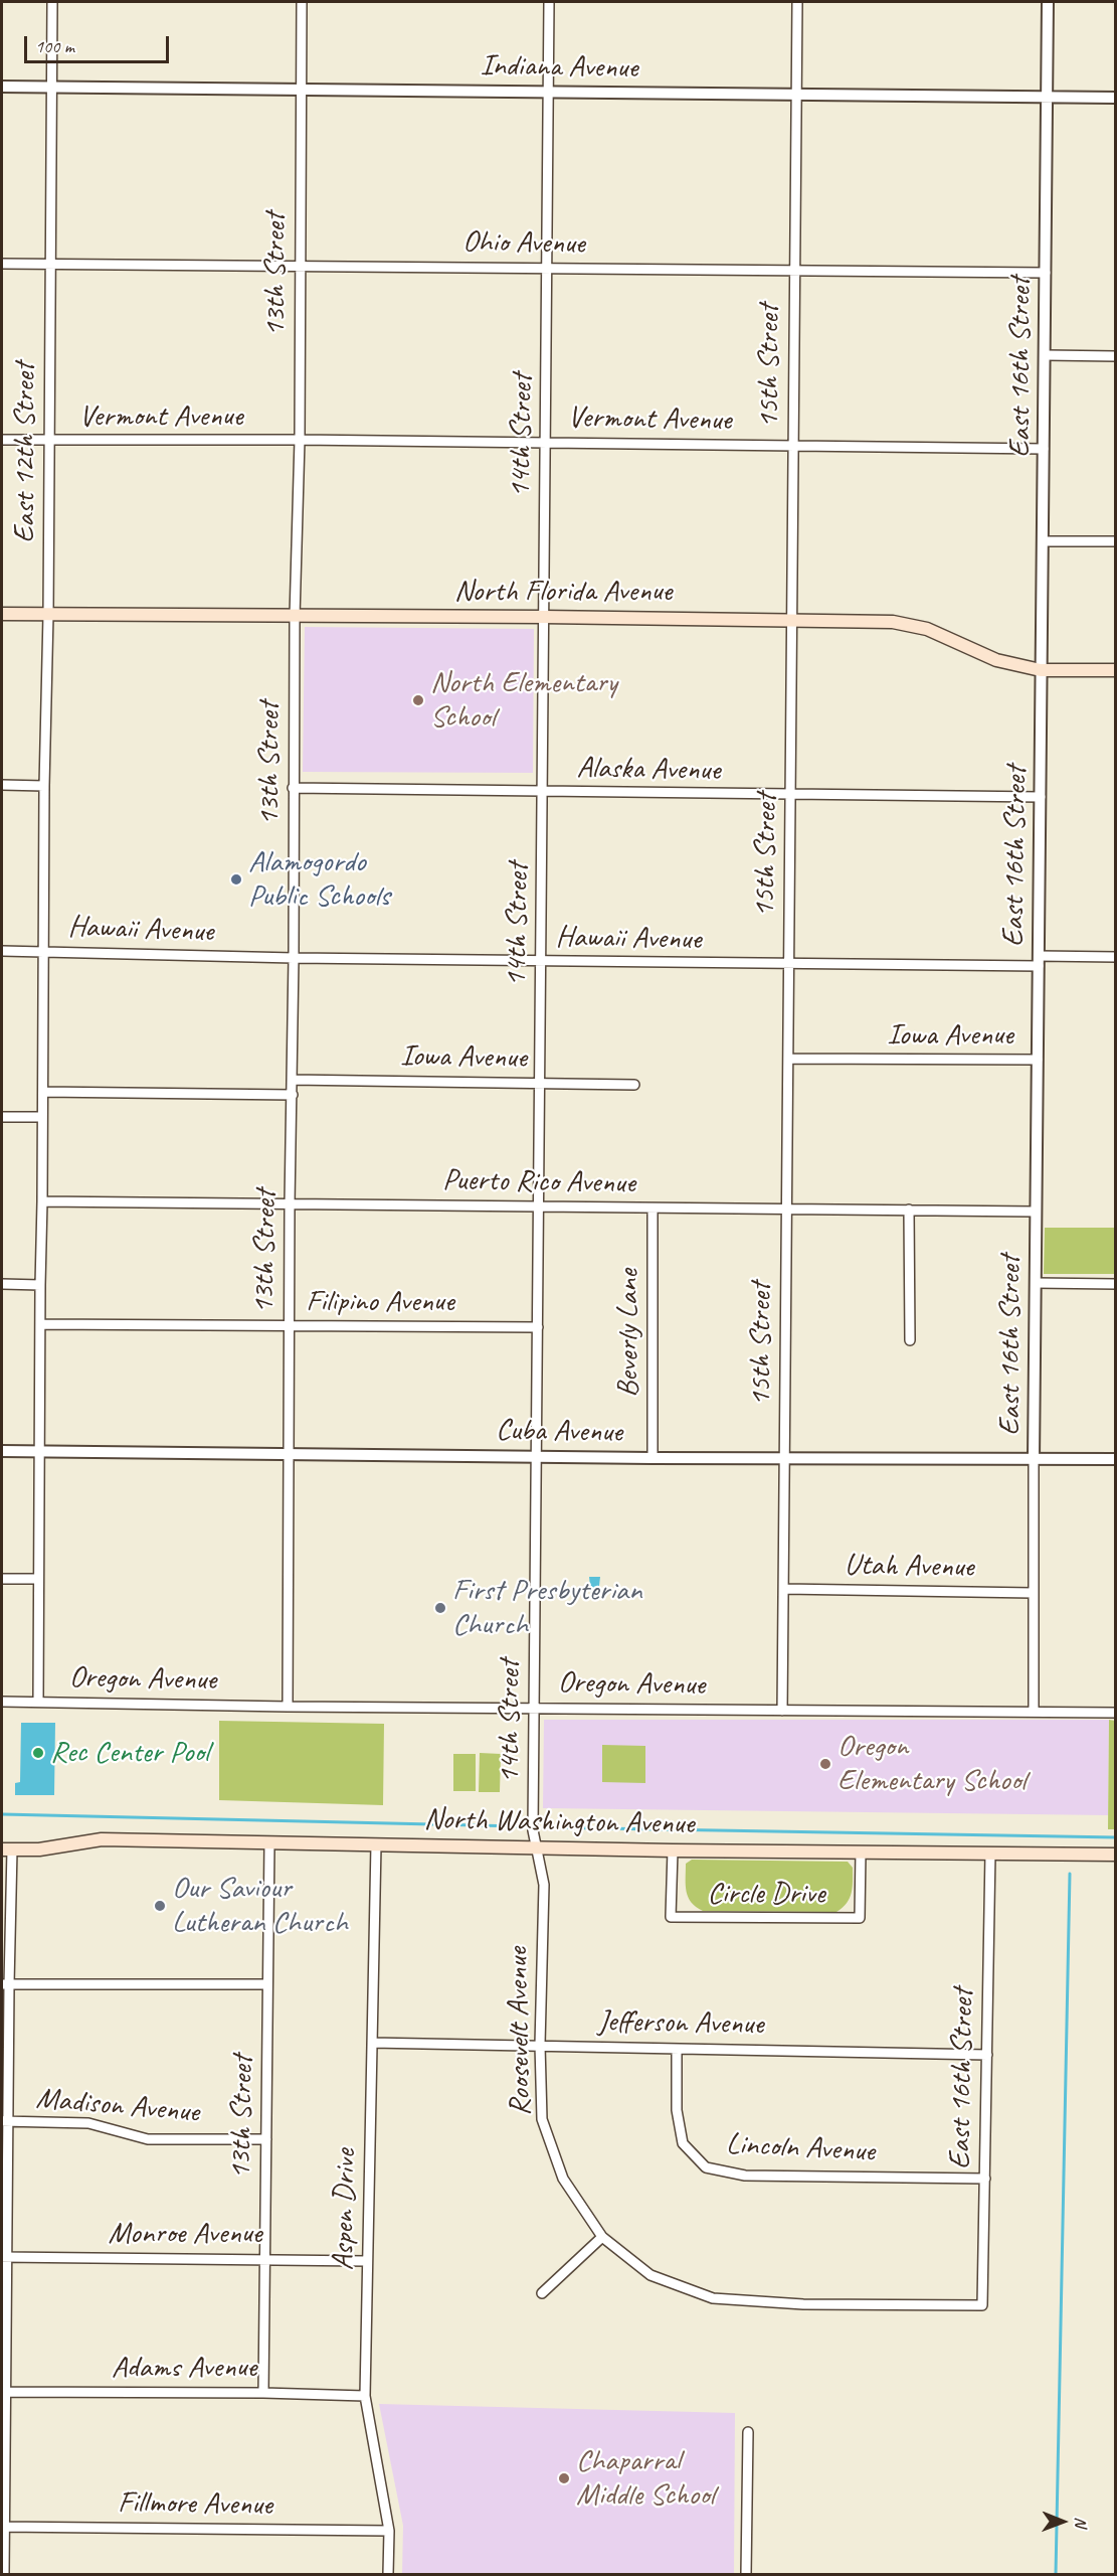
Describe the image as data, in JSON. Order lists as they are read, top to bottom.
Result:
{
  "streets": {
    "main road": ["North Florida Avenue", "North Washington Avenue"],
    "street": [
      "Indiana Avenue",
      "Ohio Avenue",
      "13th Street",
      "15th Street",
      "East 16th Street",
      "Vermont Avenue",
      "14th Street",
      "East 12th Street",
      "Alaska Avenue",
      "Hawaii Avenue",
      "Iowa Avenue",
      "Puerto Rico Avenue",
      "Filipino Avenue",
      "Beverly Lane",
      "Cuba Avenue",
      "Utah Avenue",
      "Oregon Avenue",
      "Circle Drive",
      "Jefferson Avenue",
      "Roosevelt Avenue",
      "Madison Avenue",
      "Lincoln Avenue",
      "Aspen Drive",
      "Monroe Avenue",
      "Adams Avenue",
      "Fillmore Avenue"
    ]
  },
  "crossings": [
    ["Indiana Avenue", "13th Street"],
    ["Indiana Avenue", "15th Street"],
    ["Indiana Avenue", "East 16th Street"],
    ["Indiana Avenue", "14th Street"],
    ["Indiana Avenue", "East 12th Street"],
    ["Ohio Avenue", "13th Street"],
    ["Ohio Avenue", "15th Street"],
    ["Ohio Avenue", "East 16th Street"],
    ["Ohio Avenue", "14th Street"],
    ["Ohio Avenue", "East 12th Street"],
    ["13th Street", "Vermont Avenue"],
    ["13th Street", "North Florida Avenue"],
    ["13th Street", "Alaska Avenue"],
    ["13th Street", "Hawaii Avenue"],
    ["13th Street", "Iowa Avenue"],
    ["13th Street", "Puerto Rico Avenue"],
    ["13th Street", "Filipino Avenue"],
    ["13th Street", "Cuba Avenue"],
    ["13th Street", "Oregon Avenue"],
    ["13th Street", "North Washington Avenue"],
    ["13th Street", "Madison Avenue"],
    ["13th Street", "Monroe Avenue"],
    ["13th Street", "Adams Avenue"],
    ["15th Street", "Vermont Avenue"],
    ["15th Street", "North Florida Avenue"],
    ["15th Street", "Alaska Avenue"],
    ["15th Street", "Hawaii Avenue"],
    ["15th Street", "Iowa Avenue"],
    ["15th Street", "Puerto Rico Avenue"],
    ["15th Street", "Cuba Avenue"],
    ["15th Street", "Utah Avenue"],
    ["15th Street", "Oregon Avenue"],
    ["East 16th Street", "Vermont Avenue"],
    ["East 16th Street", "North Florida Avenue"],
    ["East 16th Street", "Alaska Avenue"],
    ["East 16th Street", "Hawaii Avenue"],
    ["East 16th Street", "Iowa Avenue"],
    ["East 16th Street", "Puerto Rico Avenue"],
    ["East 16th Street", "Cuba Avenue"],
    ["East 16th Street", "Utah Avenue"],
    ["East 16th Street", "Oregon Avenue"],
    ["East 16th Street", "North Washington Avenue"],
    ["East 16th Street", "Jefferson Avenue"],
    ["East 16th Street", "Roosevelt Avenue"],
    ["East 16th Street", "Lincoln Avenue"],
    ["Vermont Avenue", "14th Street"],
    ["Vermont Avenue", "East 12th Street"],
    ["14th Street", "North Florida Avenue"],
    ["14th Street", "Alaska Avenue"],
    ["14th Street", "Hawaii Avenue"],
    ["14th Street", "Iowa Avenue"],
    ["14th Street", "Puerto Rico Avenue"],
    ["14th Street", "Filipino Avenue"],
    ["14th Street", "Cuba Avenue"],
    ["14th Street", "Oregon Avenue"],
    ["14th Street", "North Washington Avenue"],
    ["14th Street", "Roosevelt Avenue"],
    ["East 12th Street", "North Florida Avenue"],
    ["East 12th Street", "Hawaii Avenue"],
    ["East 12th Street", "Puerto Rico Avenue"],
    ["East 12th Street", "Filipino Avenue"],
    ["East 12th Street", "Cuba Avenue"],
    ["East 12th Street", "Oregon Avenue"],
    ["Puerto Rico Avenue", "Beverly Lane"],
    ["Beverly Lane", "Cuba Avenue"],
    ["North Washington Avenue", "Circle Drive"],
    ["North Washington Avenue", "Roosevelt Avenue"],
    ["North Washington Avenue", "Aspen Drive"],
    ["Jefferson Avenue", "Roosevelt Avenue"],
    ["Jefferson Avenue", "Lincoln Avenue"],
    ["Jefferson Avenue", "Aspen Drive"],
    ["Aspen Drive", "Monroe Avenue"],
    ["Aspen Drive", "Adams Avenue"],
    ["Aspen Drive", "Fillmore Avenue"]
  ],
  "places": [
    "North Elementary School",
    "Alamogordo Public Schools",
    "First Presbyterian Church",
    "Rec Center Pool",
    "Oregon Elementary School",
    "Our Saviour Lutheran Church",
    "Chaparral Middle School"
  ],
  "scale_bar": "100 m",
  "north": "right"
}
